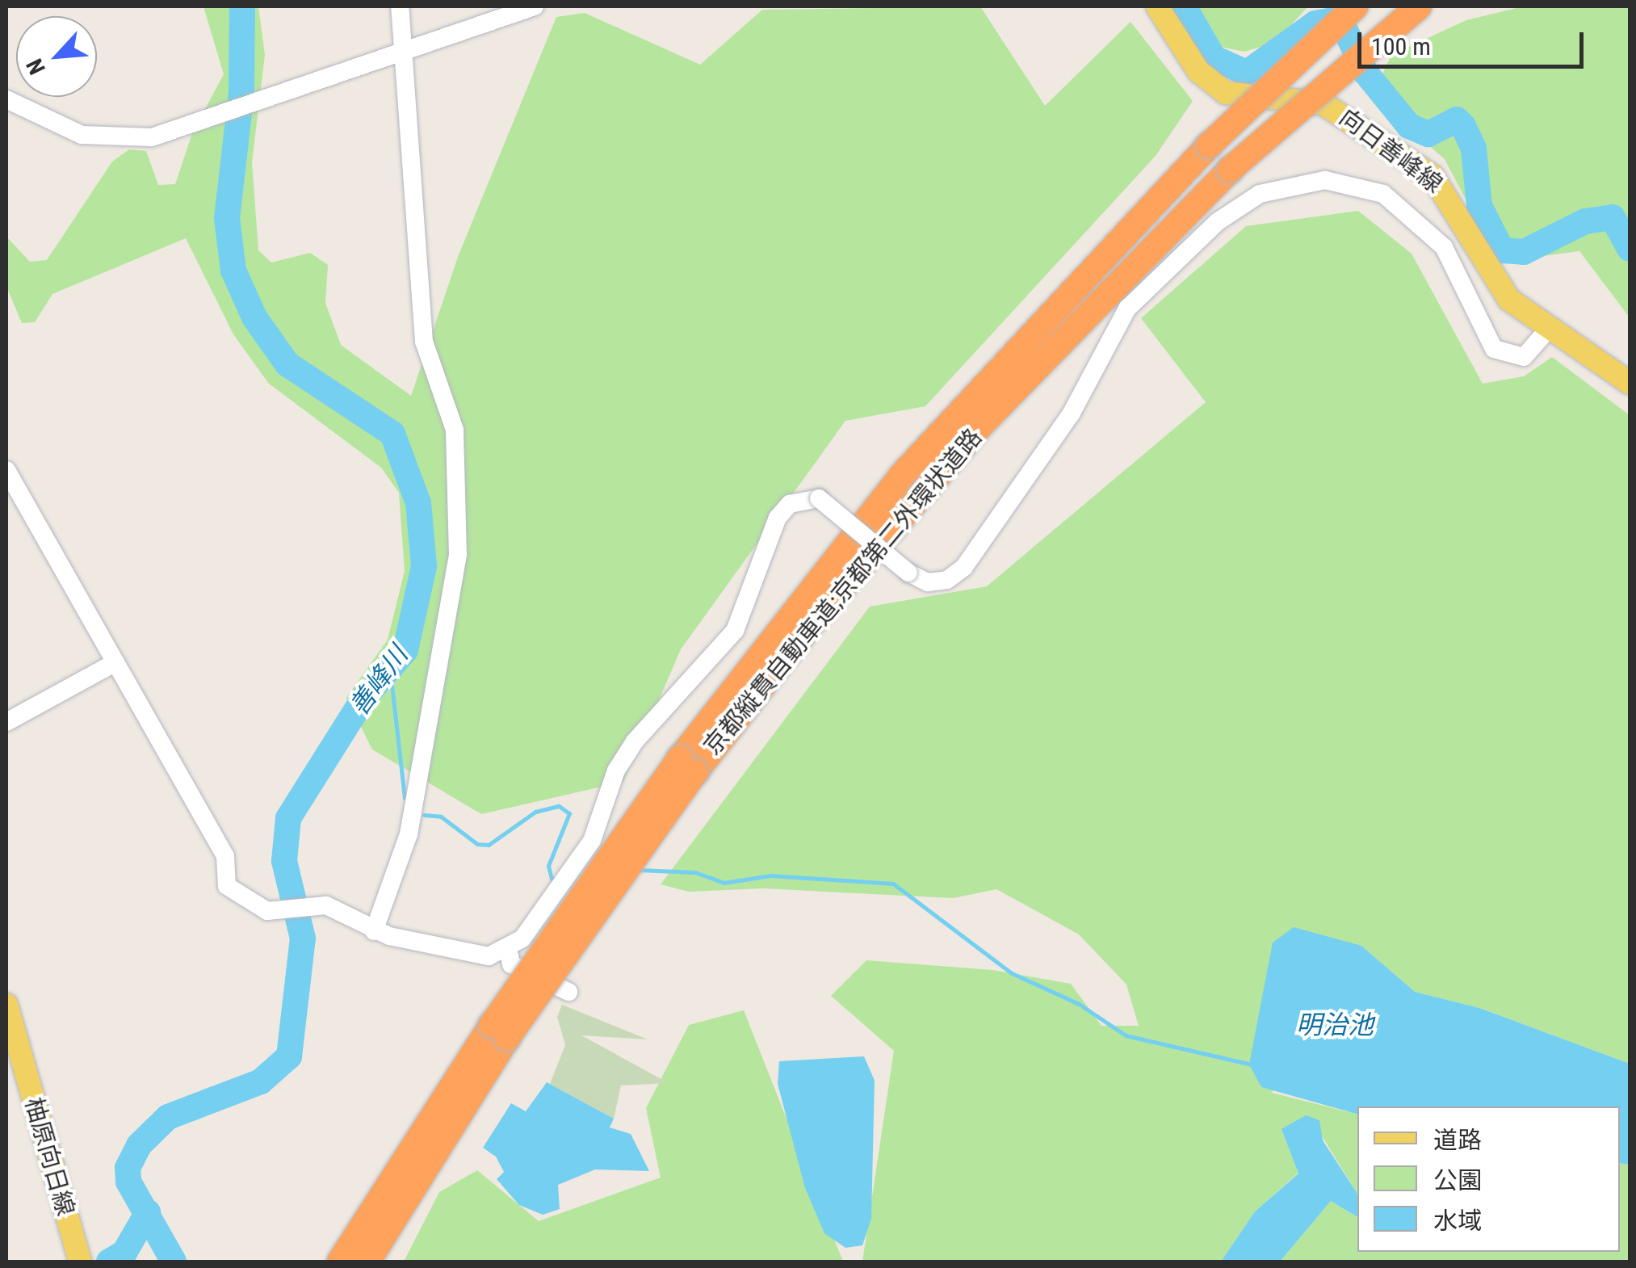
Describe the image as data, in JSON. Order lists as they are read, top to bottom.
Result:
{
  "streets": {
    "highway": ["京都縦貫自動車道;京都第二外環状道路"],
    "main road": ["向日善峰線", "柚原向日線"]
  },
  "water": ["善峰川", "明治池"],
  "legend": ["道路", "公園", "水域"],
  "scale_bar": "100 m",
  "north": "bottom left"
}
